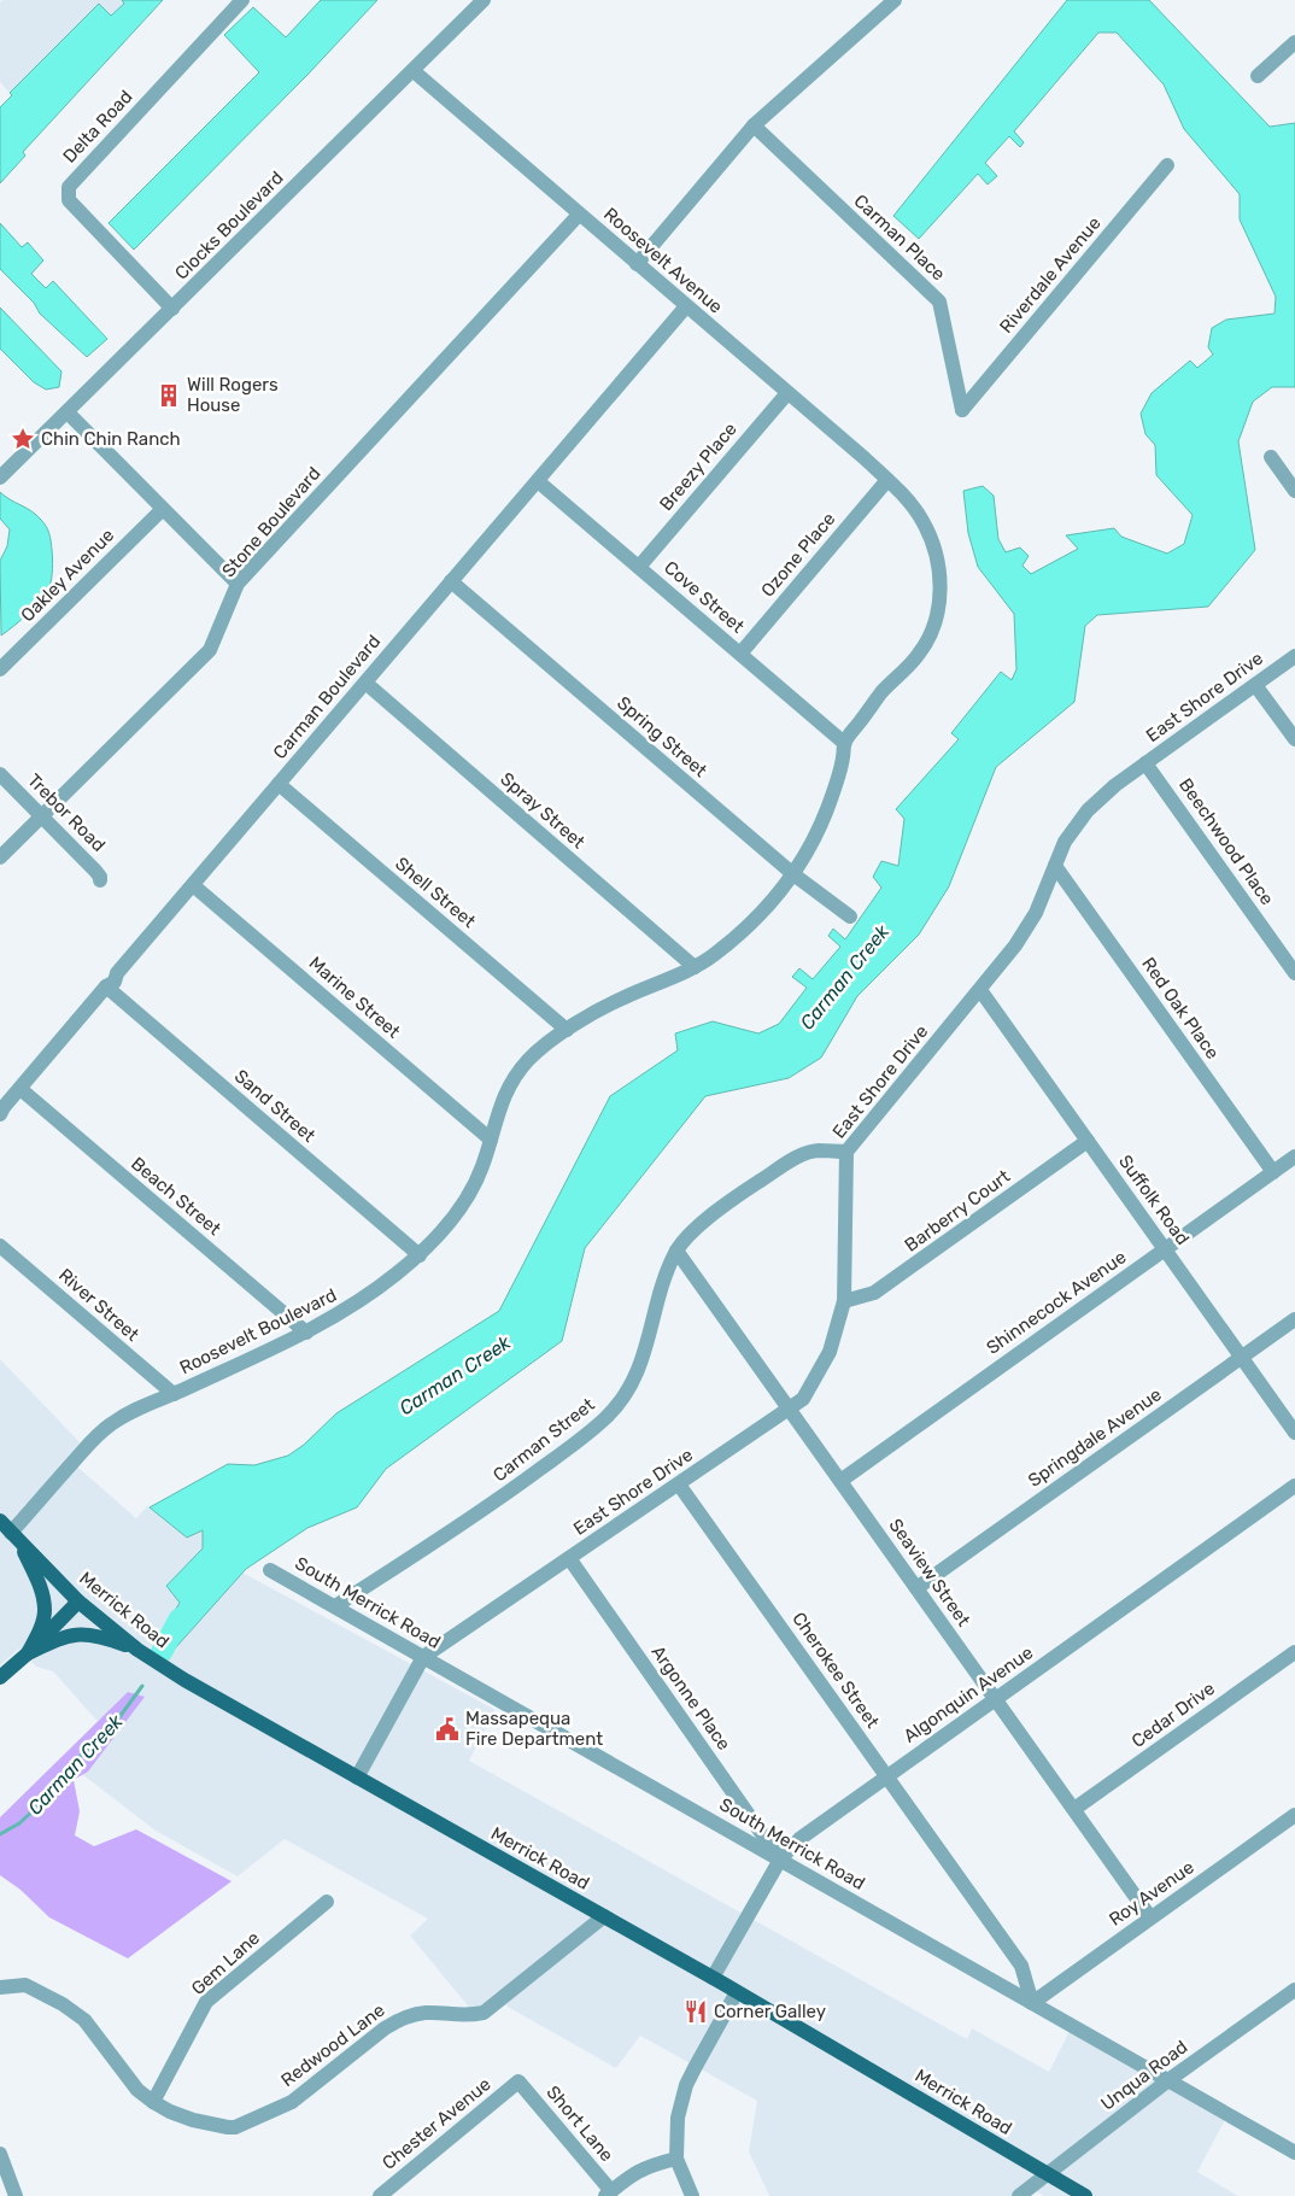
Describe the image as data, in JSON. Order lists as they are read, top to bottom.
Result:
{
  "streets": {
    "main road": ["Merrick Road"],
    "street": [
      "Delta Road",
      "Clocks Boulevard",
      "Carman Place",
      "Roosevelt Avenue",
      "Riverdale Avenue",
      "Breezy Place",
      "Stone Boulevard",
      "Ozone Place",
      "Oakley Avenue",
      "Cove Street",
      "Carman Boulevard",
      "East Shore Drive",
      "Spring Street",
      "Spray Street",
      "Trebor Road",
      "Beechwood Place",
      "Shell Street",
      "Marine Street",
      "Red Oak Place",
      "Sand Street",
      "Beach Street",
      "Suffolk Road",
      "Barberry Court",
      "Shinnecock Avenue",
      "River Street",
      "Roosevelt Boulevard",
      "Springdale Avenue",
      "Carman Street",
      "Seaview Street",
      "South Merrick Road",
      "Cherokee Street",
      "Algonquin Avenue",
      "Argonne Place",
      "Cedar Drive",
      "Roy Avenue",
      "Gem Lane",
      "Redwood Lane",
      "Unqua Road",
      "Chester Avenue",
      "Short Lane"
    ]
  },
  "crossings": [
    ["Delta Road", "Clocks Boulevard"],
    ["Clocks Boulevard", "Roosevelt Avenue"],
    ["Carman Place", "Riverdale Avenue"],
    ["Roosevelt Avenue", "Breezy Place"],
    ["Roosevelt Avenue", "Stone Boulevard"],
    ["Roosevelt Avenue", "Ozone Place"],
    ["Roosevelt Avenue", "Carman Boulevard"],
    ["Roosevelt Avenue", "Roosevelt Boulevard"],
    ["Breezy Place", "Cove Street"],
    ["Stone Boulevard", "Trebor Road"],
    ["Ozone Place", "Cove Street"],
    ["Ozone Place", "Roosevelt Boulevard"],
    ["Cove Street", "Carman Boulevard"],
    ["Cove Street", "Roosevelt Boulevard"],
    ["Carman Boulevard", "Spring Street"],
    ["Carman Boulevard", "Spray Street"],
    ["Carman Boulevard", "Shell Street"],
    ["Carman Boulevard", "Marine Street"],
    ["Carman Boulevard", "Sand Street"],
    ["Carman Boulevard", "Beach Street"],
    ["East Shore Drive", "Beechwood Place"],
    ["East Shore Drive", "Red Oak Place"],
    ["East Shore Drive", "Suffolk Road"],
    ["East Shore Drive", "Barberry Court"],
    ["East Shore Drive", "Carman Street"],
    ["East Shore Drive", "Seaview Street"],
    ["East Shore Drive", "South Merrick Road"],
    ["East Shore Drive", "Merrick Road"],
    ["East Shore Drive", "Cherokee Street"],
    ["East Shore Drive", "Argonne Place"],
    ["Spring Street", "Roosevelt Boulevard"],
    ["Spray Street", "Roosevelt Boulevard"],
    ["Shell Street", "Roosevelt Boulevard"],
    ["Marine Street", "Roosevelt Boulevard"],
    ["Red Oak Place", "Shinnecock Avenue"],
    ["Sand Street", "Roosevelt Boulevard"],
    ["Beach Street", "Roosevelt Boulevard"],
    ["Suffolk Road", "Barberry Court"],
    ["Suffolk Road", "Shinnecock Avenue"],
    ["Suffolk Road", "Springdale Avenue"],
    ["Shinnecock Avenue", "Seaview Street"],
    ["River Street", "Roosevelt Boulevard"],
    ["Roosevelt Boulevard", "Merrick Road"],
    ["Springdale Avenue", "Seaview Street"],
    ["Carman Street", "Seaview Street"],
    ["Carman Street", "South Merrick Road"],
    ["Seaview Street", "Algonquin Avenue"],
    ["Seaview Street", "Cedar Drive"],
    ["Seaview Street", "Roy Avenue"],
    ["South Merrick Road", "Cherokee Street"],
    ["South Merrick Road", "Algonquin Avenue"],
    ["South Merrick Road", "Argonne Place"],
    ["South Merrick Road", "Roy Avenue"],
    ["South Merrick Road", "Unqua Road"],
    ["Merrick Road", "Algonquin Avenue"],
    ["Merrick Road", "Redwood Lane"],
    ["Merrick Road", "Unqua Road"],
    ["Cherokee Street", "Algonquin Avenue"],
    ["Cherokee Street", "Roy Avenue"],
    ["Algonquin Avenue", "Argonne Place"],
    ["Gem Lane", "Redwood Lane"],
    ["Chester Avenue", "Short Lane"]
  ],
  "water": ["Carman Creek"],
  "places": {
    "building": ["Will Rogers House"],
    "place": ["Chin Chin Ranch"],
    "public building": ["Massapequa Fire Department"],
    "restaurant": ["Corner Galley"]
  }
}
